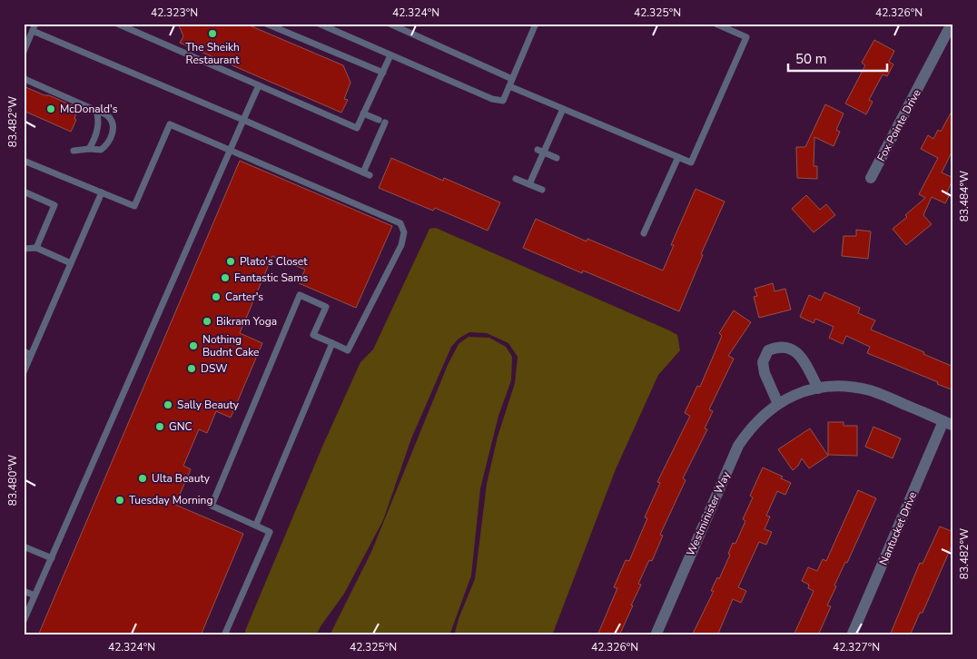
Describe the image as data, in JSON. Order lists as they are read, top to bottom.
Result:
{
  "streets": {
    "street": ["Fox Pointe Drive", "Westminister Way", "Nantucket Drive"]
  },
  "crossings": [
    ["Westminister Way", "Nantucket Drive"]
  ],
  "places": [
    "The Sheikh Restaurant",
    "McDonald's",
    "Plato's Closet",
    "Fantastic Sams",
    "Carter's",
    "Bikram Yoga",
    "Nothing Budnt Cake",
    "DSW",
    "Sally Beauty",
    "GNC",
    "Ulta Beauty",
    "Tuesday Morning"
  ],
  "scale_bar": "50 m",
  "coordinates": [
    "42.323°N",
    "42.324°N",
    "42.325°N",
    "42.326°N",
    "83.482°W",
    "83.484°W",
    "83.480°W",
    "42.327°N"
  ]
}
